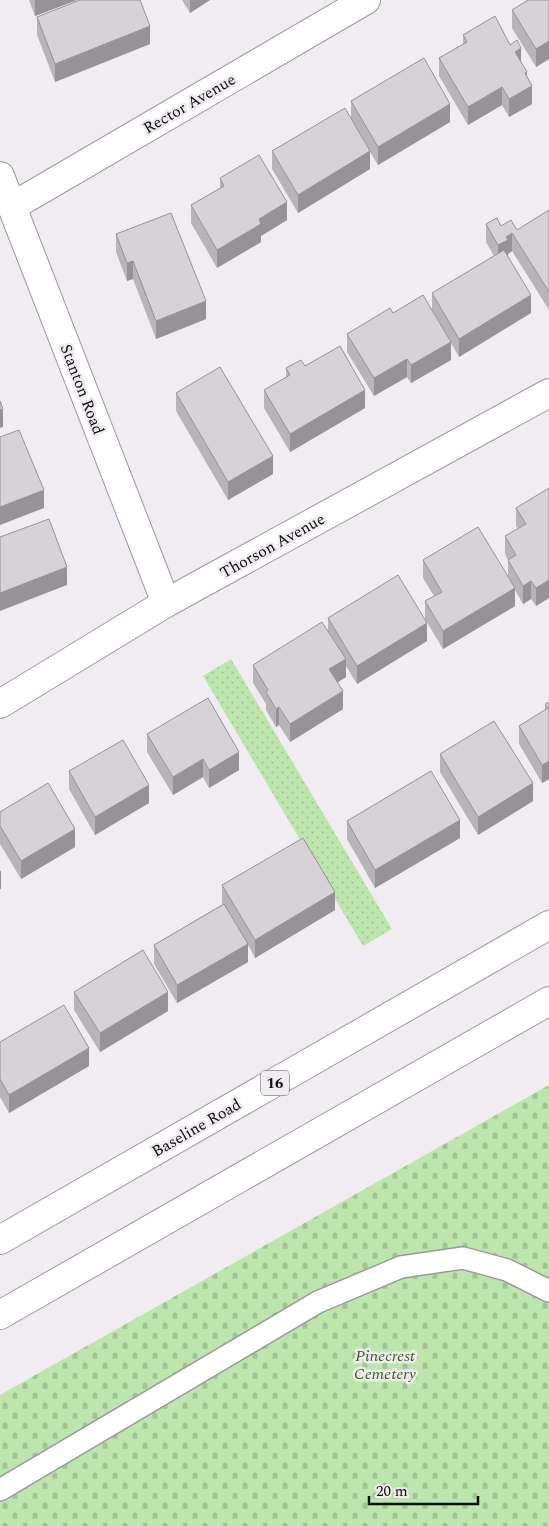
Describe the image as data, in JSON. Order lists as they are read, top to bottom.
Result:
{
  "streets": {
    "street": [
      "Rector Avenue",
      "Stanton Road",
      "Thorson Avenue",
      "16",
      "Baseline Road"
    ]
  },
  "crossings": [
    ["Rector Avenue", "Stanton Road"],
    ["Stanton Road", "Thorson Avenue"]
  ],
  "parks": ["Pinecrest Cemetery"],
  "scale_bar": "20 m"
}
